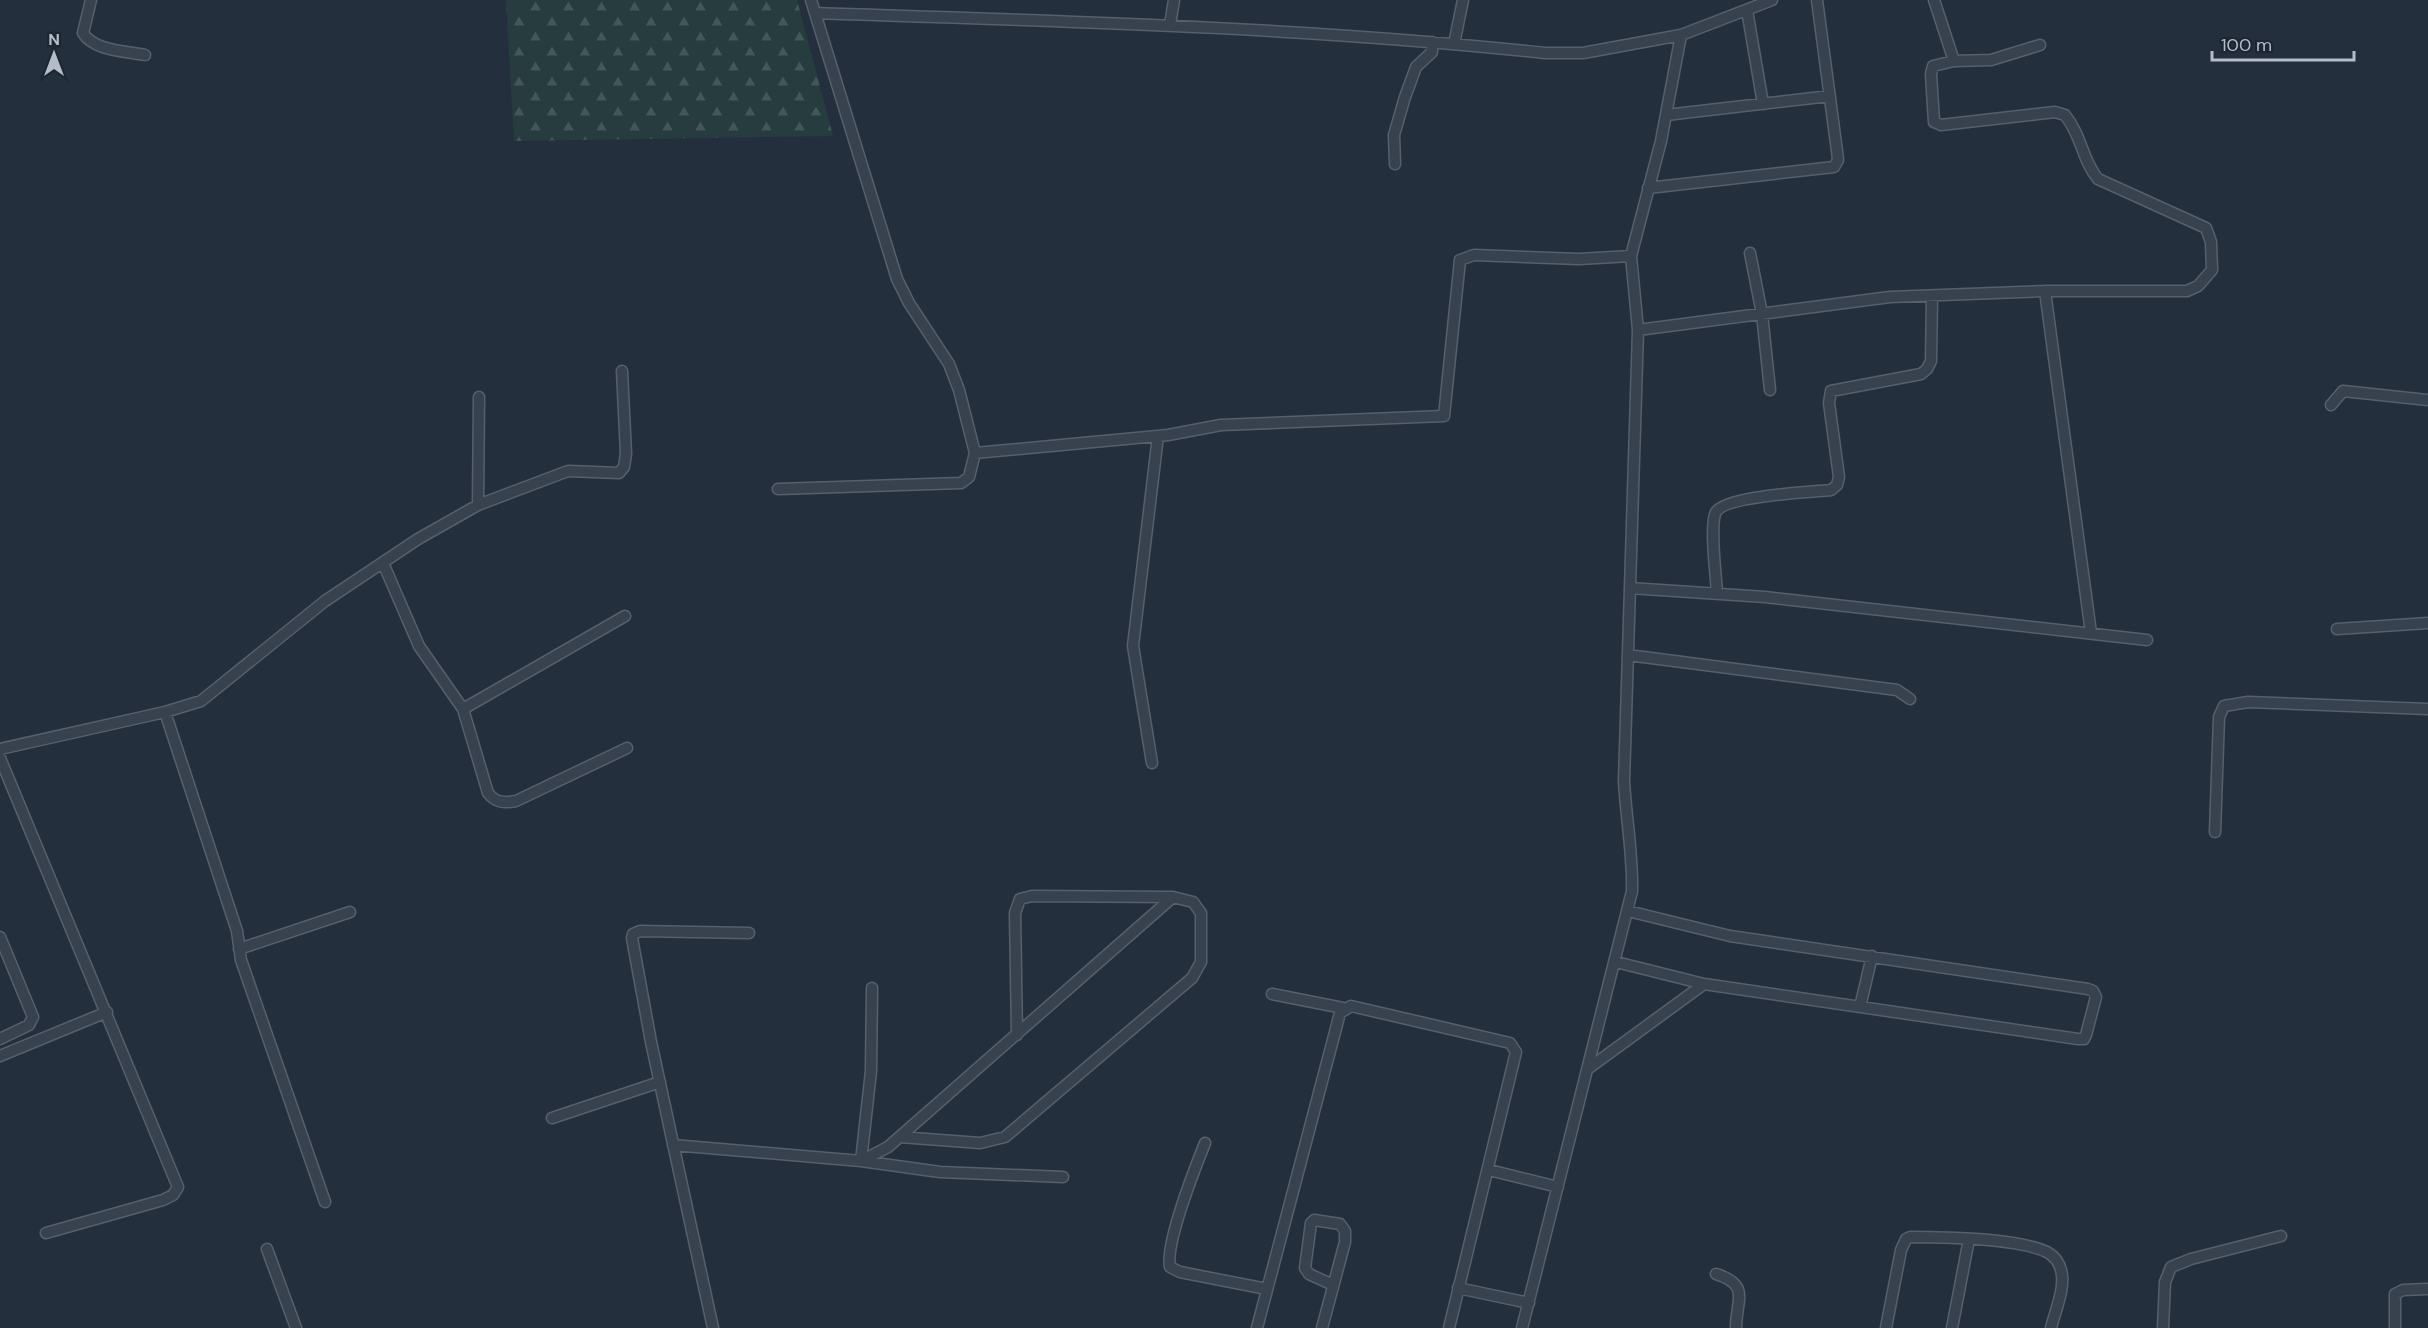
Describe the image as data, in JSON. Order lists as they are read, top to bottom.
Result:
{
  "scale_bar": "100 m",
  "north": "top"
}
